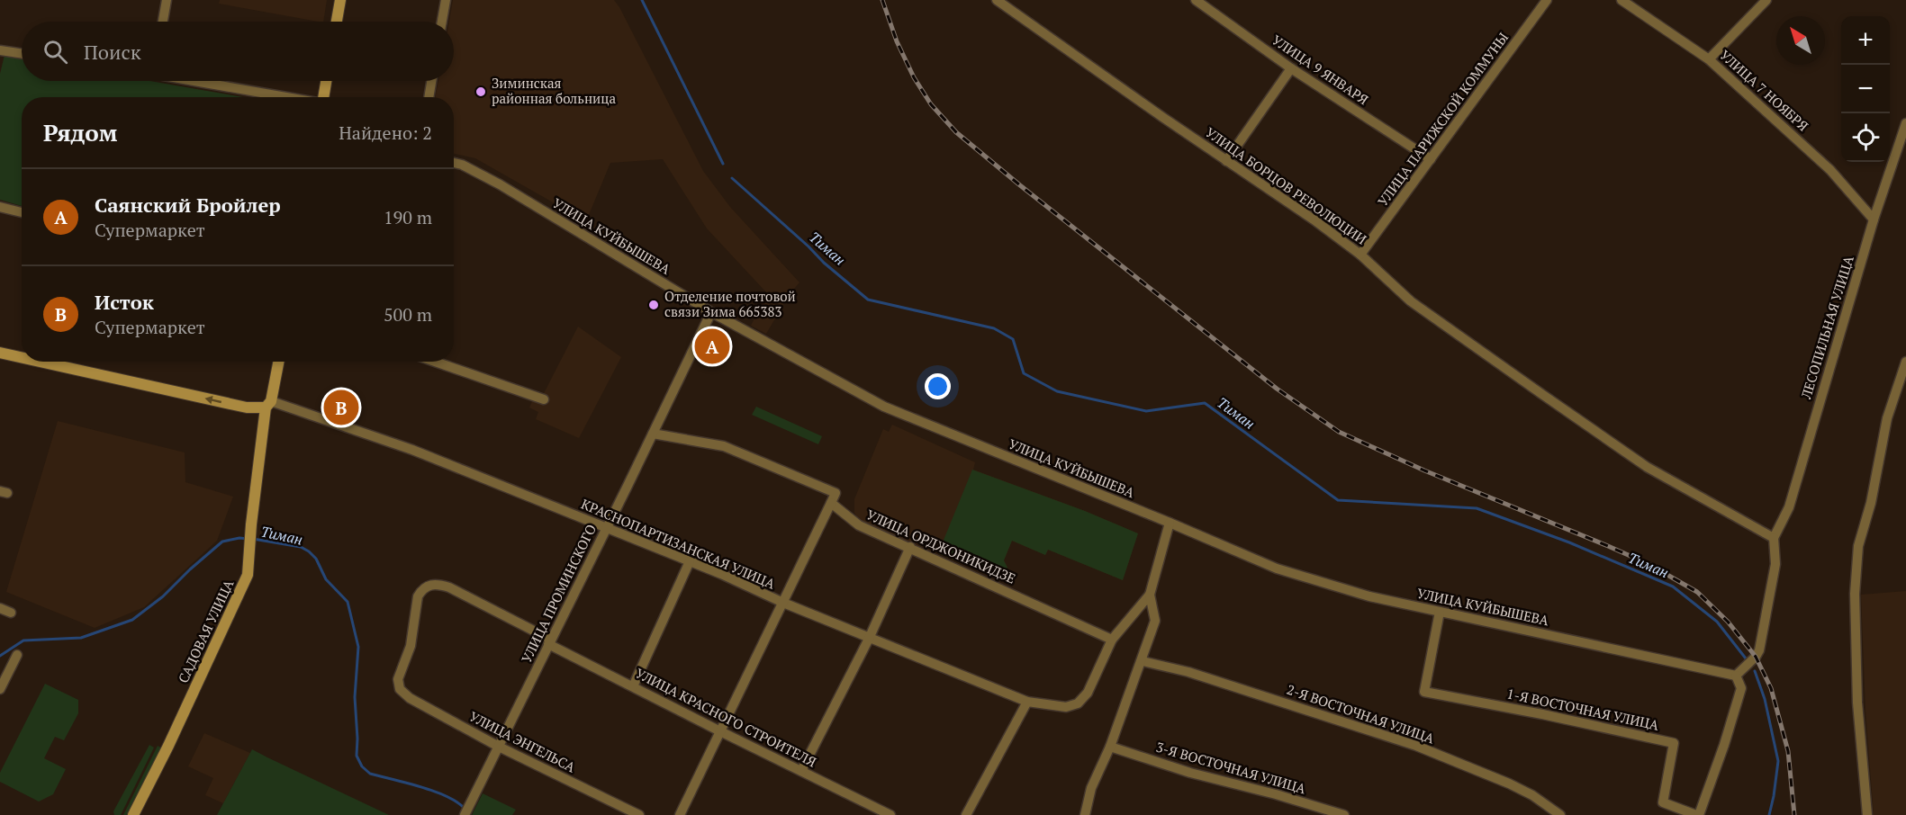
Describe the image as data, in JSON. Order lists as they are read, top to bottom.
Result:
{
  "streets": {
    "street": [
      "УЛИЦА 9 ЯНВАРЯ",
      "УЛИЦА 7 НОЯБРЯ",
      "УЛИЦА ПАРИЖСКОЙ КОММУНЫ",
      "УЛИЦА БОРЦОВ РЕВОЛЮЦИИ",
      "УЛИЦА КУЙБЫШЕВА",
      "ЛЕСОПИЛЬНАЯ УЛИЦА",
      "КРАСНОПАРТИЗАНСКАЯ УЛИЦА",
      "УЛИЦА ОРДЖОНИКИДЗЕ",
      "УЛИЦА ПРОМИНСКОГО",
      "САДОВАЯ УЛИЦА",
      "1-Я ВОСТОЧНАЯ УЛИЦА",
      "2-Я ВОСТОЧНАЯ УЛИЦА",
      "УЛИЦА КРАСНОГО СТРОИТЕЛЯ",
      "УЛИЦА ЭНГЕЛЬСА",
      "3-Я ВОСТОЧНАЯ УЛИЦА"
    ]
  },
  "crossings": [
    ["УЛИЦА 9 ЯНВАРЯ", "УЛИЦА ПАРИЖСКОЙ КОММУНЫ"],
    ["УЛИЦА 7 НОЯБРЯ", "ЛЕСОПИЛЬНАЯ УЛИЦА"],
    ["УЛИЦА ПАРИЖСКОЙ КОММУНЫ", "УЛИЦА БОРЦОВ РЕВОЛЮЦИИ"],
    ["УЛИЦА БОРЦОВ РЕВОЛЮЦИИ", "ЛЕСОПИЛЬНАЯ УЛИЦА"],
    ["УЛИЦА КУЙБЫШЕВА", "УЛИЦА ПРОМИНСКОГО"],
    ["УЛИЦА КУЙБЫШЕВА", "1-Я ВОСТОЧНАЯ УЛИЦА"],
    ["КРАСНОПАРТИЗАНСКАЯ УЛИЦА", "УЛИЦА ОРДЖОНИКИДЗЕ"],
    ["КРАСНОПАРТИЗАНСКАЯ УЛИЦА", "УЛИЦА ПРОМИНСКОГО"],
    ["КРАСНОПАРТИЗАНСКАЯ УЛИЦА", "САДОВАЯ УЛИЦА"],
    ["УЛИЦА ОРДЖОНИКИДЗЕ", "УЛИЦА ПРОМИНСКОГО"],
    ["УЛИЦА ПРОМИНСКОГО", "УЛИЦА КРАСНОГО СТРОИТЕЛЯ"],
    ["УЛИЦА ПРОМИНСКОГО", "УЛИЦА ЭНГЕЛЬСА"],
    ["УЛИЦА КРАСНОГО СТРОИТЕЛЯ", "УЛИЦА ЭНГЕЛЬСА"]
  ],
  "water": ["Тиман"],
  "places": ["Зиминская районная больница", "Отделение почтовой связи Зима 665383"],
  "north": "top left",
  "page": {
    "map_buttons": ["+", "−"],
    "search": "Поиск",
    "heading": ["Рядом", "Найдено: 2"],
    "list": [
      {
        "mark": "A",
        "name": "Саянский Бройлер",
        "note": "Супермаркет",
        "value": "190 m"
      },
      {
        "mark": "B",
        "name": "Исток",
        "note": "Супермаркет",
        "value": "500 m"
      }
    ],
    "pins": ["A", "B"]
  }
}
